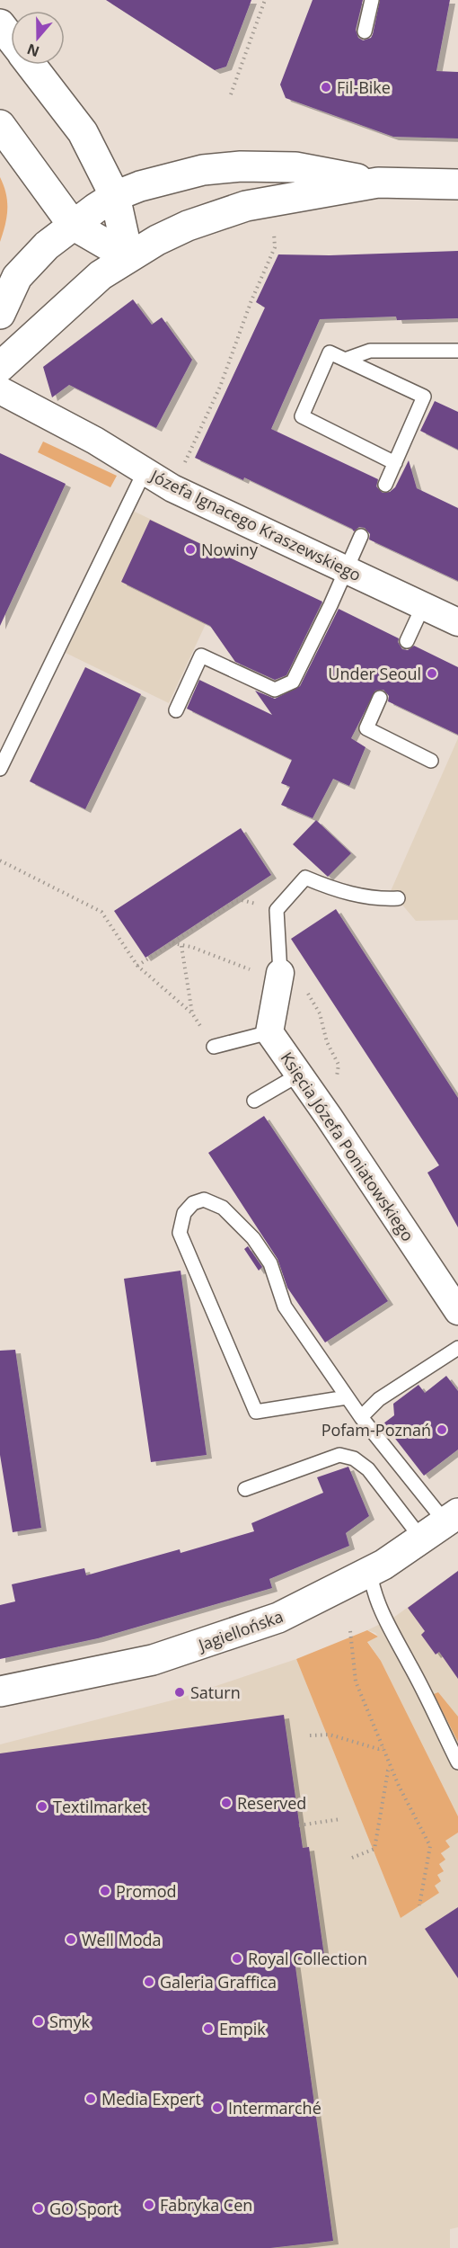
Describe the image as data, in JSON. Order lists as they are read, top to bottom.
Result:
{
  "streets": {
    "main road": ["Jagiellońska"],
    "street": ["Józefa Ignacego Kraszewskiego", "Księcia Józefa Poniatowskiego"]
  },
  "places": [
    "Fil-Bike",
    "Nowiny",
    "Under Seoul",
    "Pofam-Poznań",
    "Saturn",
    "Reserved",
    "Textilmarket",
    "Promod",
    "Well Moda",
    "Royal Collection",
    "Galeria Graffica",
    "Smyk",
    "Empik",
    "Media Expert",
    "Intermarché",
    "Fabryka Cen",
    "GO Sport"
  ],
  "north": "bottom"
}
